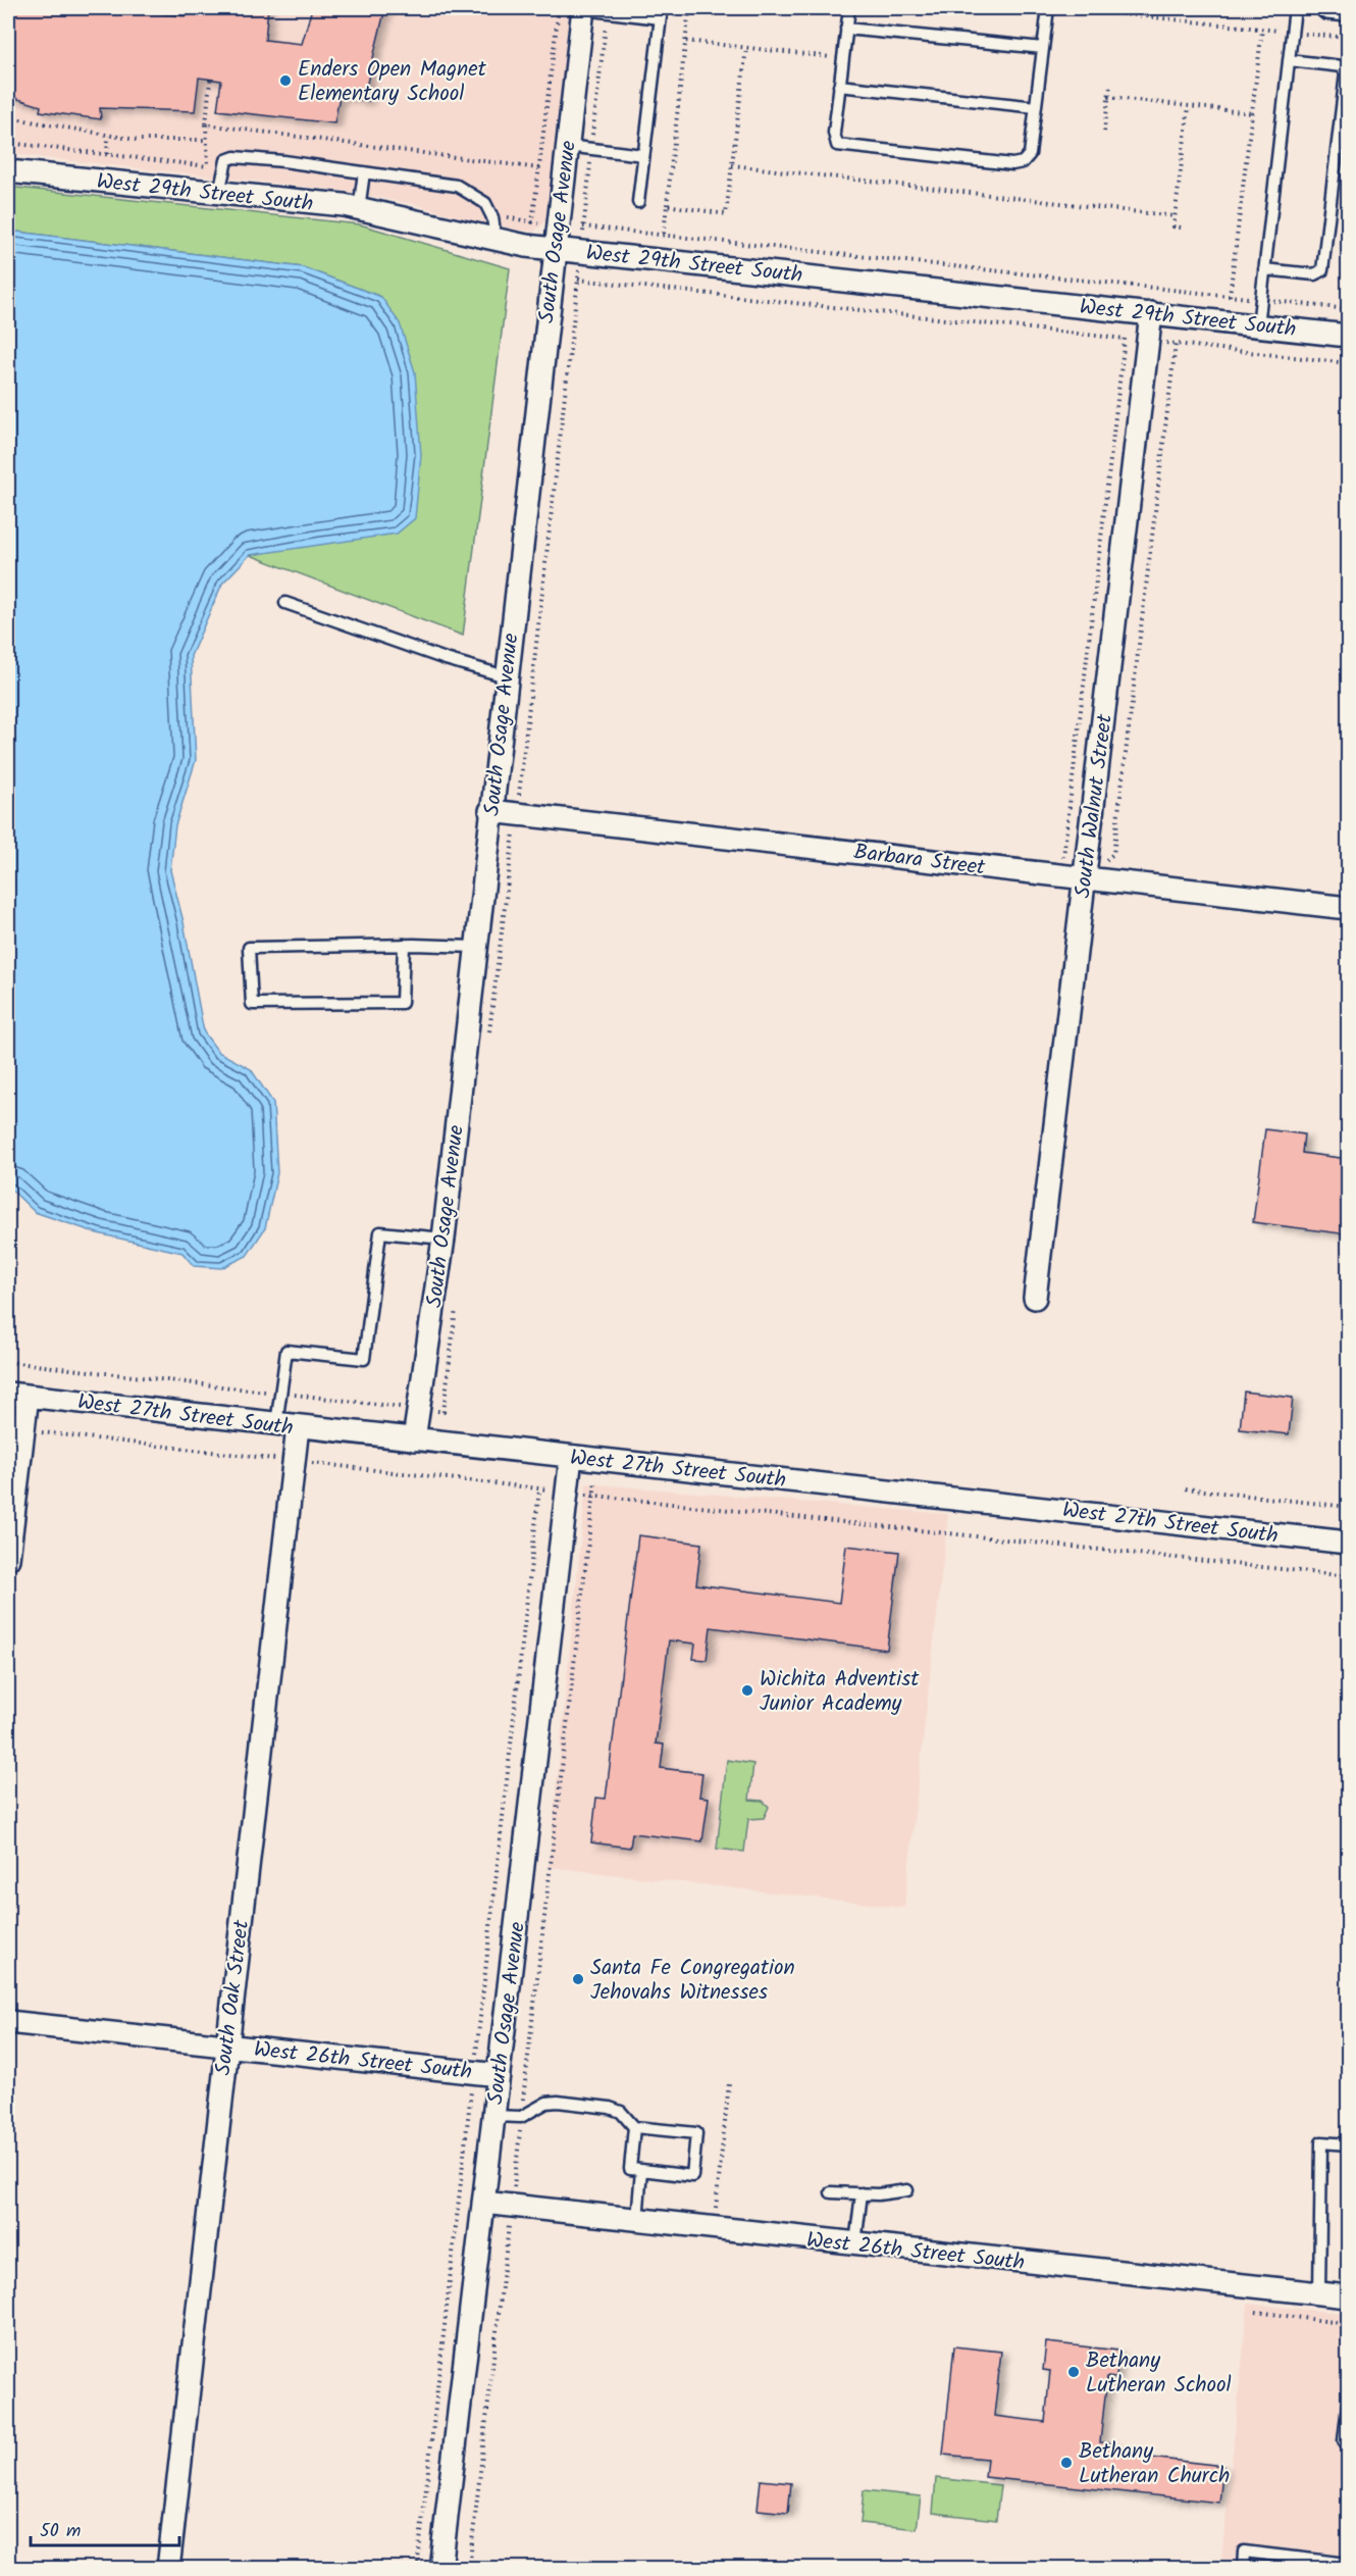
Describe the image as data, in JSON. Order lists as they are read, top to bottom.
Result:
{
  "streets": {
    "street": [
      "West 29th Street South",
      "South Osage Avenue",
      "South Walnut Street",
      "Barbara Street",
      "West 27th Street South",
      "South Oak Street",
      "West 26th Street South"
    ]
  },
  "crossings": [
    ["West 29th Street South", "South Osage Avenue"],
    ["West 29th Street South", "South Walnut Street"],
    ["South Osage Avenue", "Barbara Street"],
    ["South Osage Avenue", "West 27th Street South"],
    ["South Osage Avenue", "West 26th Street South"],
    ["South Walnut Street", "Barbara Street"],
    ["West 27th Street South", "South Oak Street"],
    ["South Oak Street", "West 26th Street South"]
  ],
  "places": [
    "Enders Open Magnet Elementary School",
    "Wichita Adventist Junior Academy",
    "Santa Fe Congregation Jehovahs Witnesses",
    "Bethany Lutheran School",
    "Bethany Lutheran Church"
  ],
  "scale_bar": "50 m"
}
